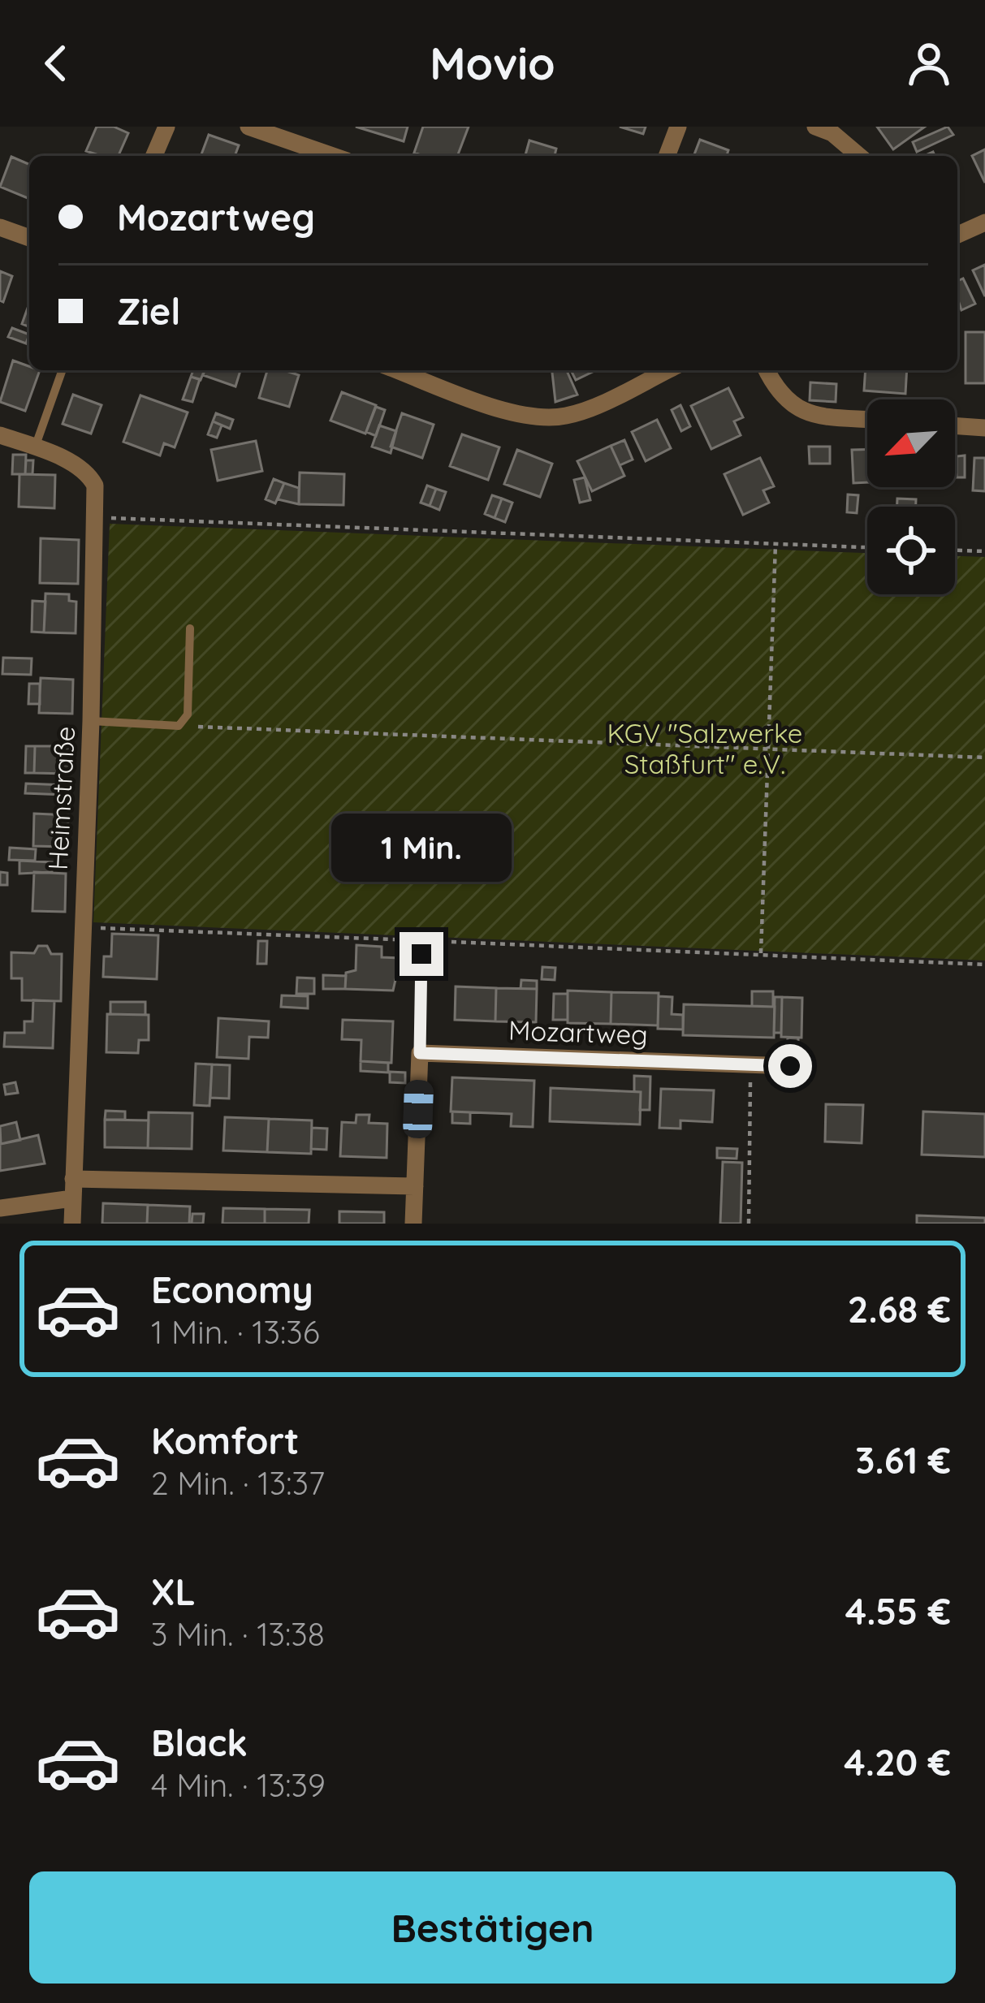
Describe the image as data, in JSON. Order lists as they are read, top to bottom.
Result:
{
  "streets": {
    "street": ["Heimstraße", "Mozartweg"]
  },
  "parks": ["KGV \"Salzwerke Staßfurt\" e.V."],
  "north": "bottom left",
  "page": {
    "header": "Movio",
    "banner": ["Mozartweg", "Ziel"],
    "bubble": "1 Min.",
    "list": [
      {
        "name": "Economy",
        "note": "1 Min. · 13:36",
        "value": "2.68 €"
      },
      {
        "name": "Komfort",
        "note": "2 Min. · 13:37",
        "value": "3.61 €"
      },
      {
        "name": "XL",
        "note": "3 Min. · 13:38",
        "value": "4.55 €"
      },
      {
        "name": "Black",
        "note": "4 Min. · 13:39",
        "value": "4.20 €"
      }
    ],
    "buttons": "Bestätigen"
  }
}
